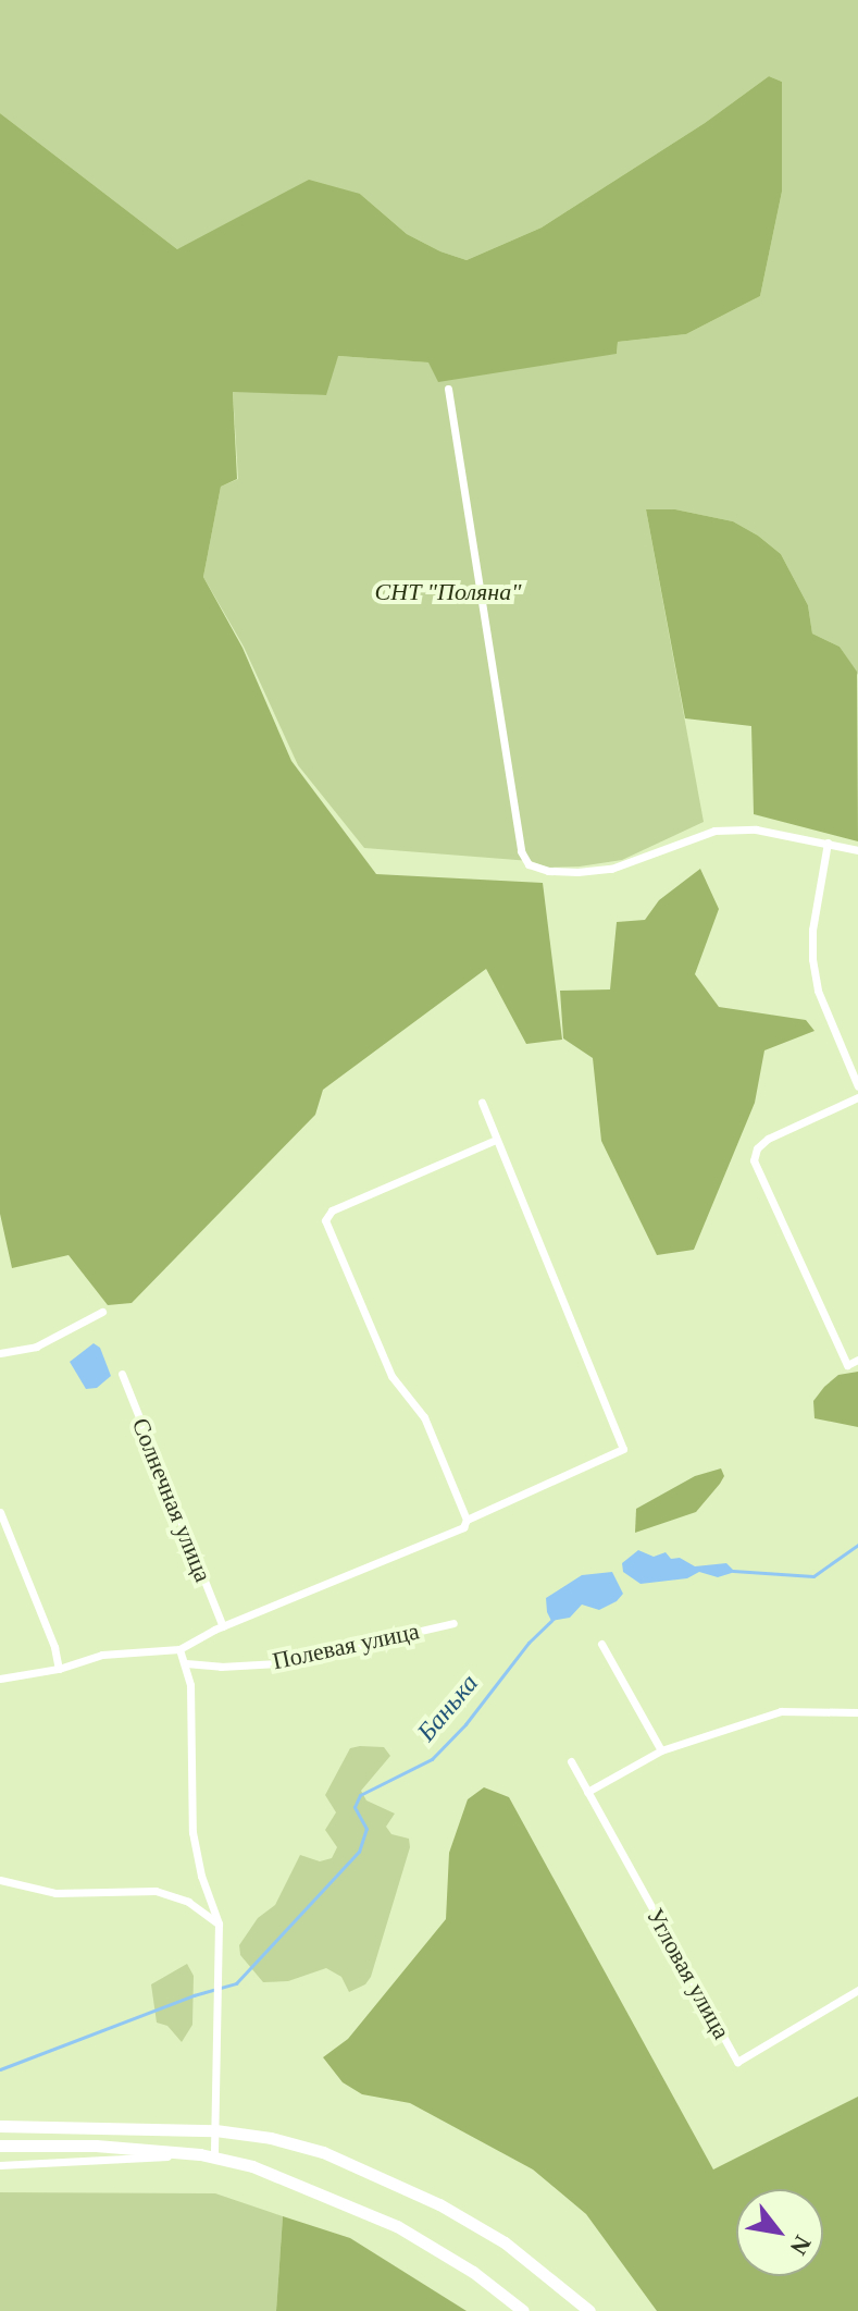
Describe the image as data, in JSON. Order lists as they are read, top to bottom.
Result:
{
  "streets": {
    "street": ["Солнечная улица", "Полевая улица", "Угловая улица"]
  },
  "water": ["Банька"],
  "parks": ["СНТ \"Поляна\""],
  "north": "bottom right"
}
